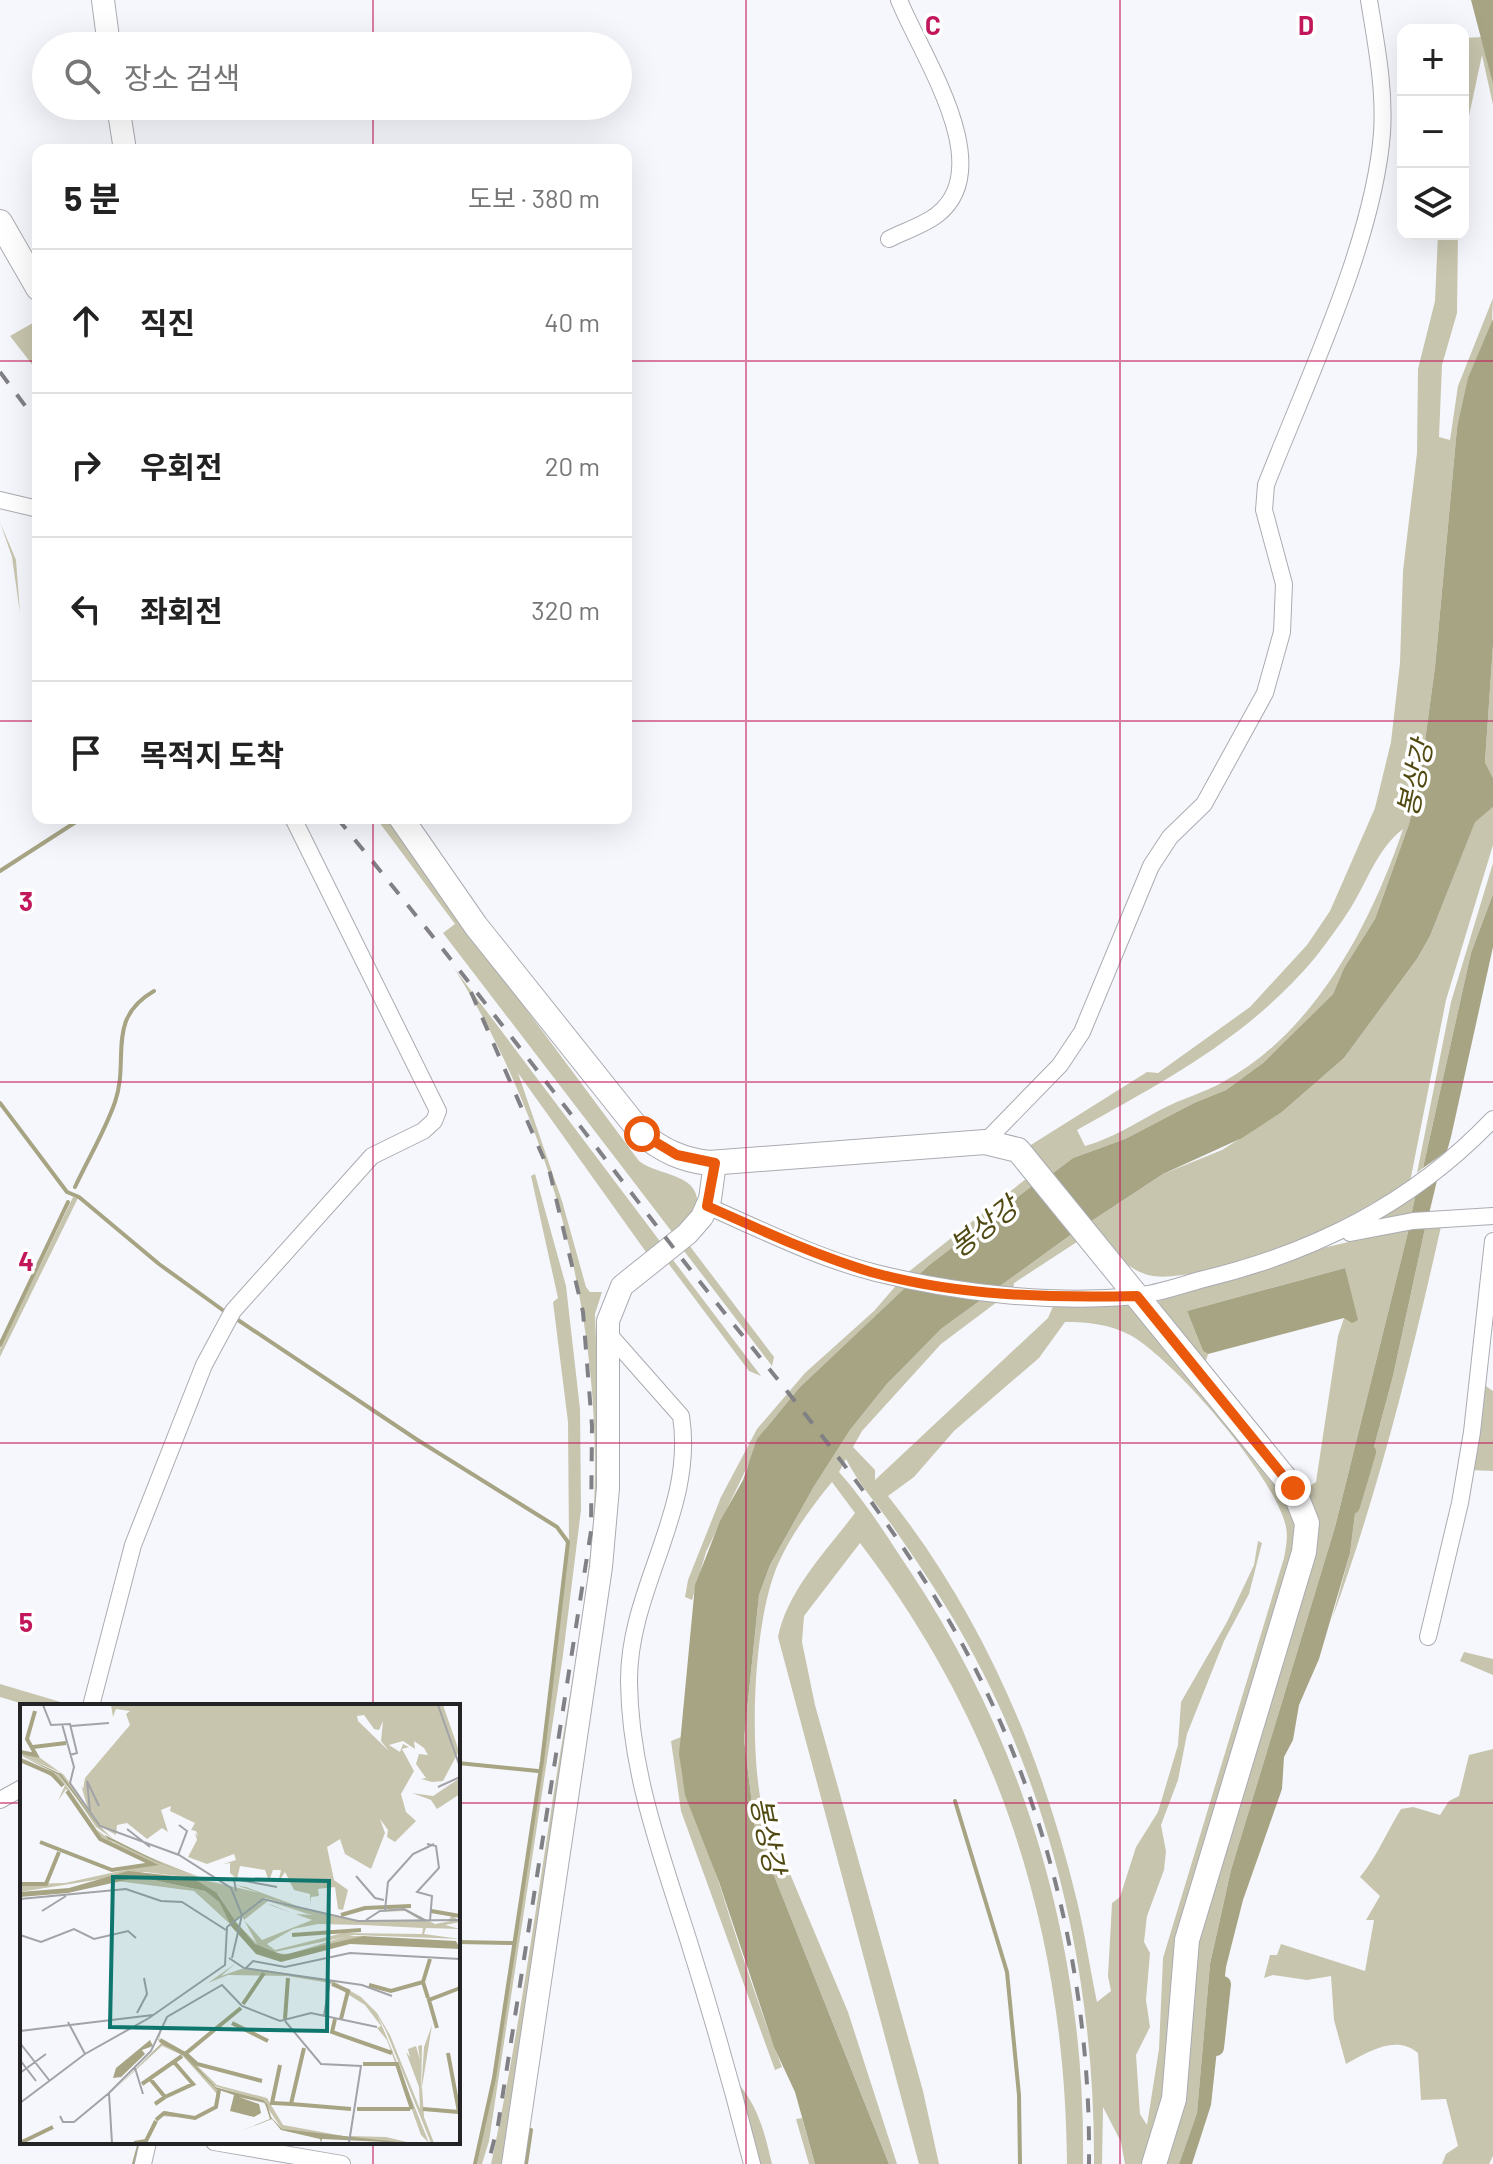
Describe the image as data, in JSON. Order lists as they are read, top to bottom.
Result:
{
  "water": ["봉상강"],
  "page": {
    "map_buttons": ["+", "−"],
    "search": "장소 검색",
    "heading": ["5 분", "도보 · 380 m"],
    "list": [
      ["직진", "40 m"],
      ["우회전", "20 m"],
      ["좌회전", "320 m"],
      "목적지 도착"
    ]
  },
  "grid": {
    "columns": ["C", "D"],
    "rows": ["3", "4", "5"]
  }
}
